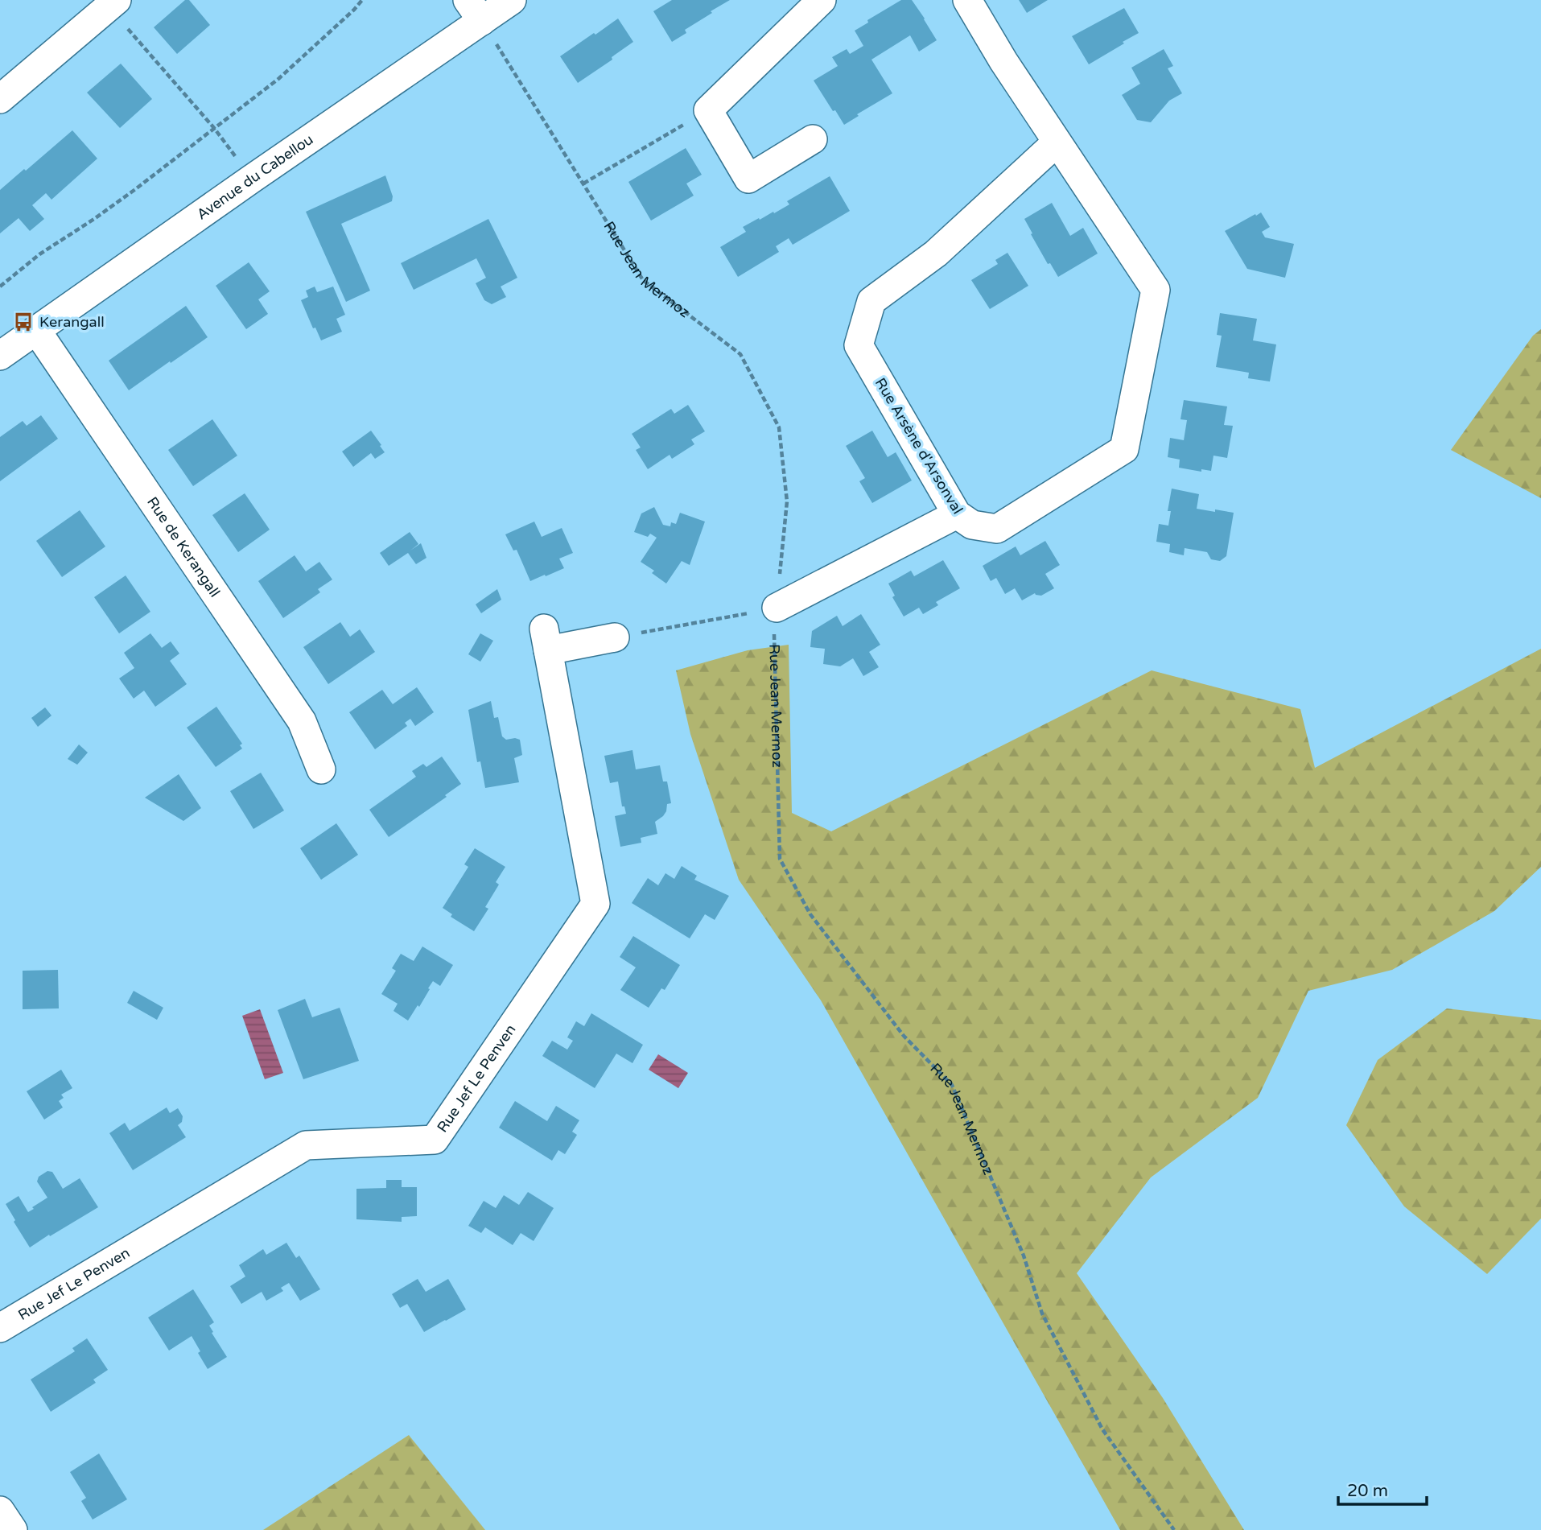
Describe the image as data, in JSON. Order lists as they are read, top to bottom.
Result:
{
  "streets": {
    "street": [
      "Avenue du Cabellou",
      "Rue Arsène d'Arsonval",
      "Rue de Kerangall",
      "Rue Jef Le Penven"
    ],
    "path": ["Rue Jean Mermoz"]
  },
  "crossings": [
    ["Avenue du Cabellou", "Rue Jean Mermoz"],
    ["Avenue du Cabellou", "Rue de Kerangall"]
  ],
  "places": {
    "bus stop": ["Kerangall"]
  },
  "scale_bar": "20 m"
}
